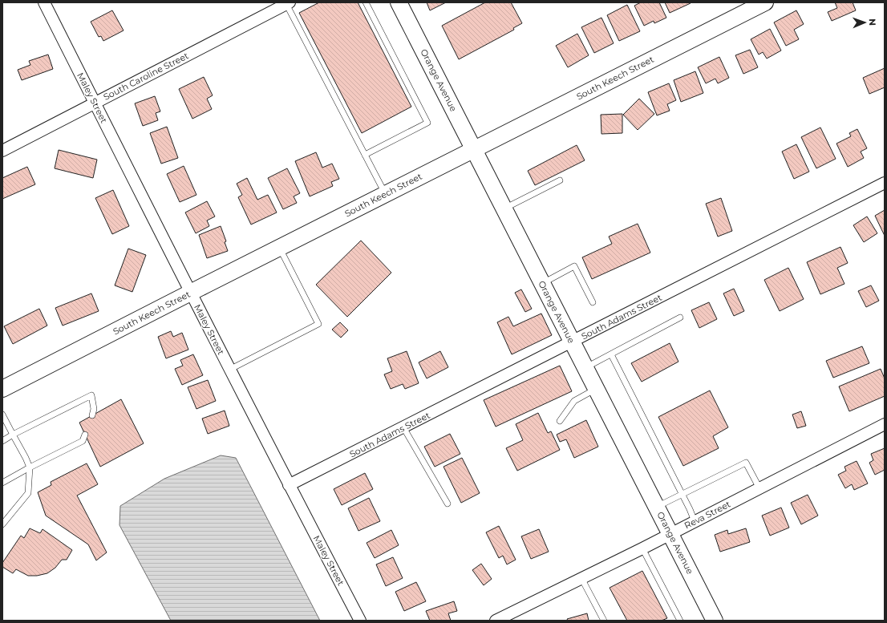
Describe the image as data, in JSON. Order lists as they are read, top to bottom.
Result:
{
  "streets": {
    "street": [
      "South Caroline Street",
      "South Keech Street",
      "Orange Avenue",
      "Maley Street",
      "South Adams Street",
      "Reva Street"
    ]
  },
  "crossings": [
    ["South Caroline Street", "Maley Street"],
    ["South Keech Street", "Orange Avenue"],
    ["South Keech Street", "Maley Street"],
    ["Orange Avenue", "South Adams Street"],
    ["Orange Avenue", "Reva Street"],
    ["Maley Street", "South Adams Street"]
  ],
  "north": "right"
}
